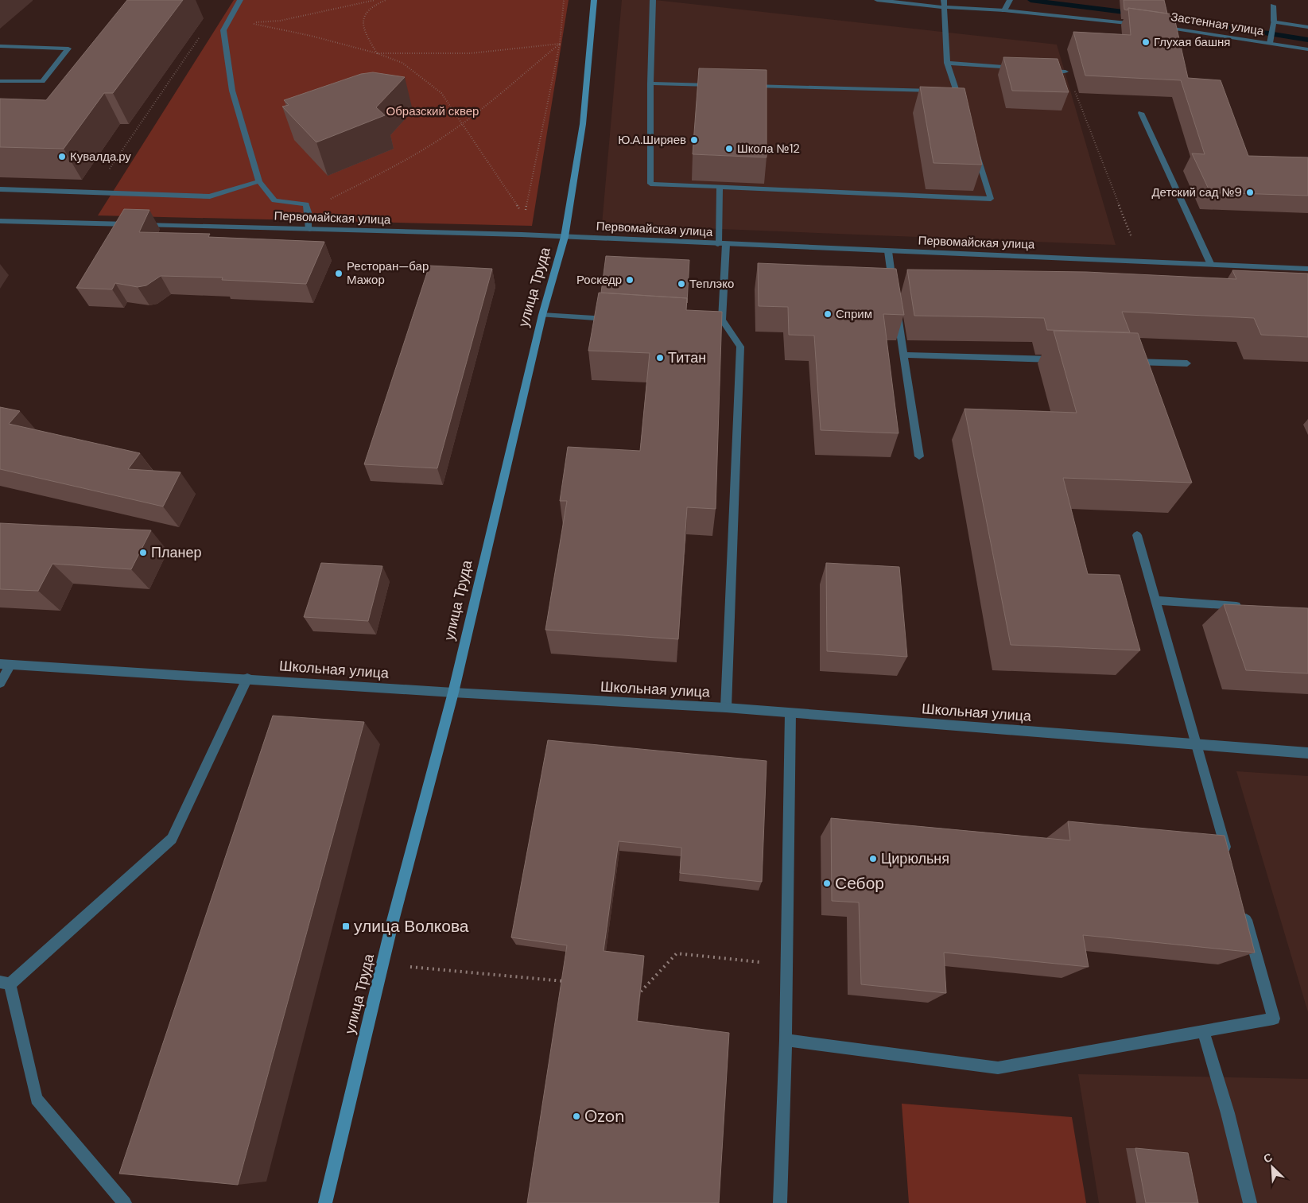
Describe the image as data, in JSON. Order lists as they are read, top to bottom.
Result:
{
  "streets": {
    "main road": ["улица Труда"],
    "street": ["Застенная улица", "Первомайская улица", "Школьная улица"]
  },
  "crossings": [
    ["Первомайская улица", "улица Труда"],
    ["улица Труда", "Школьная улица"]
  ],
  "parks": ["Образский сквер"],
  "places": {
    "other": [
      "Глухая башня",
      "Ю.А.Ширяев",
      "Школа №12",
      "Кувалда.ру",
      "Детский сад №9",
      "Ресторан—бар Мажор",
      "Роскедр",
      "Теплэко",
      "Сприм",
      "Титан",
      "Планер",
      "Цирюльня",
      "Себор",
      "Ozon"
    ],
    "transit": ["улица Волкова"]
  },
  "north": "top left"
}
